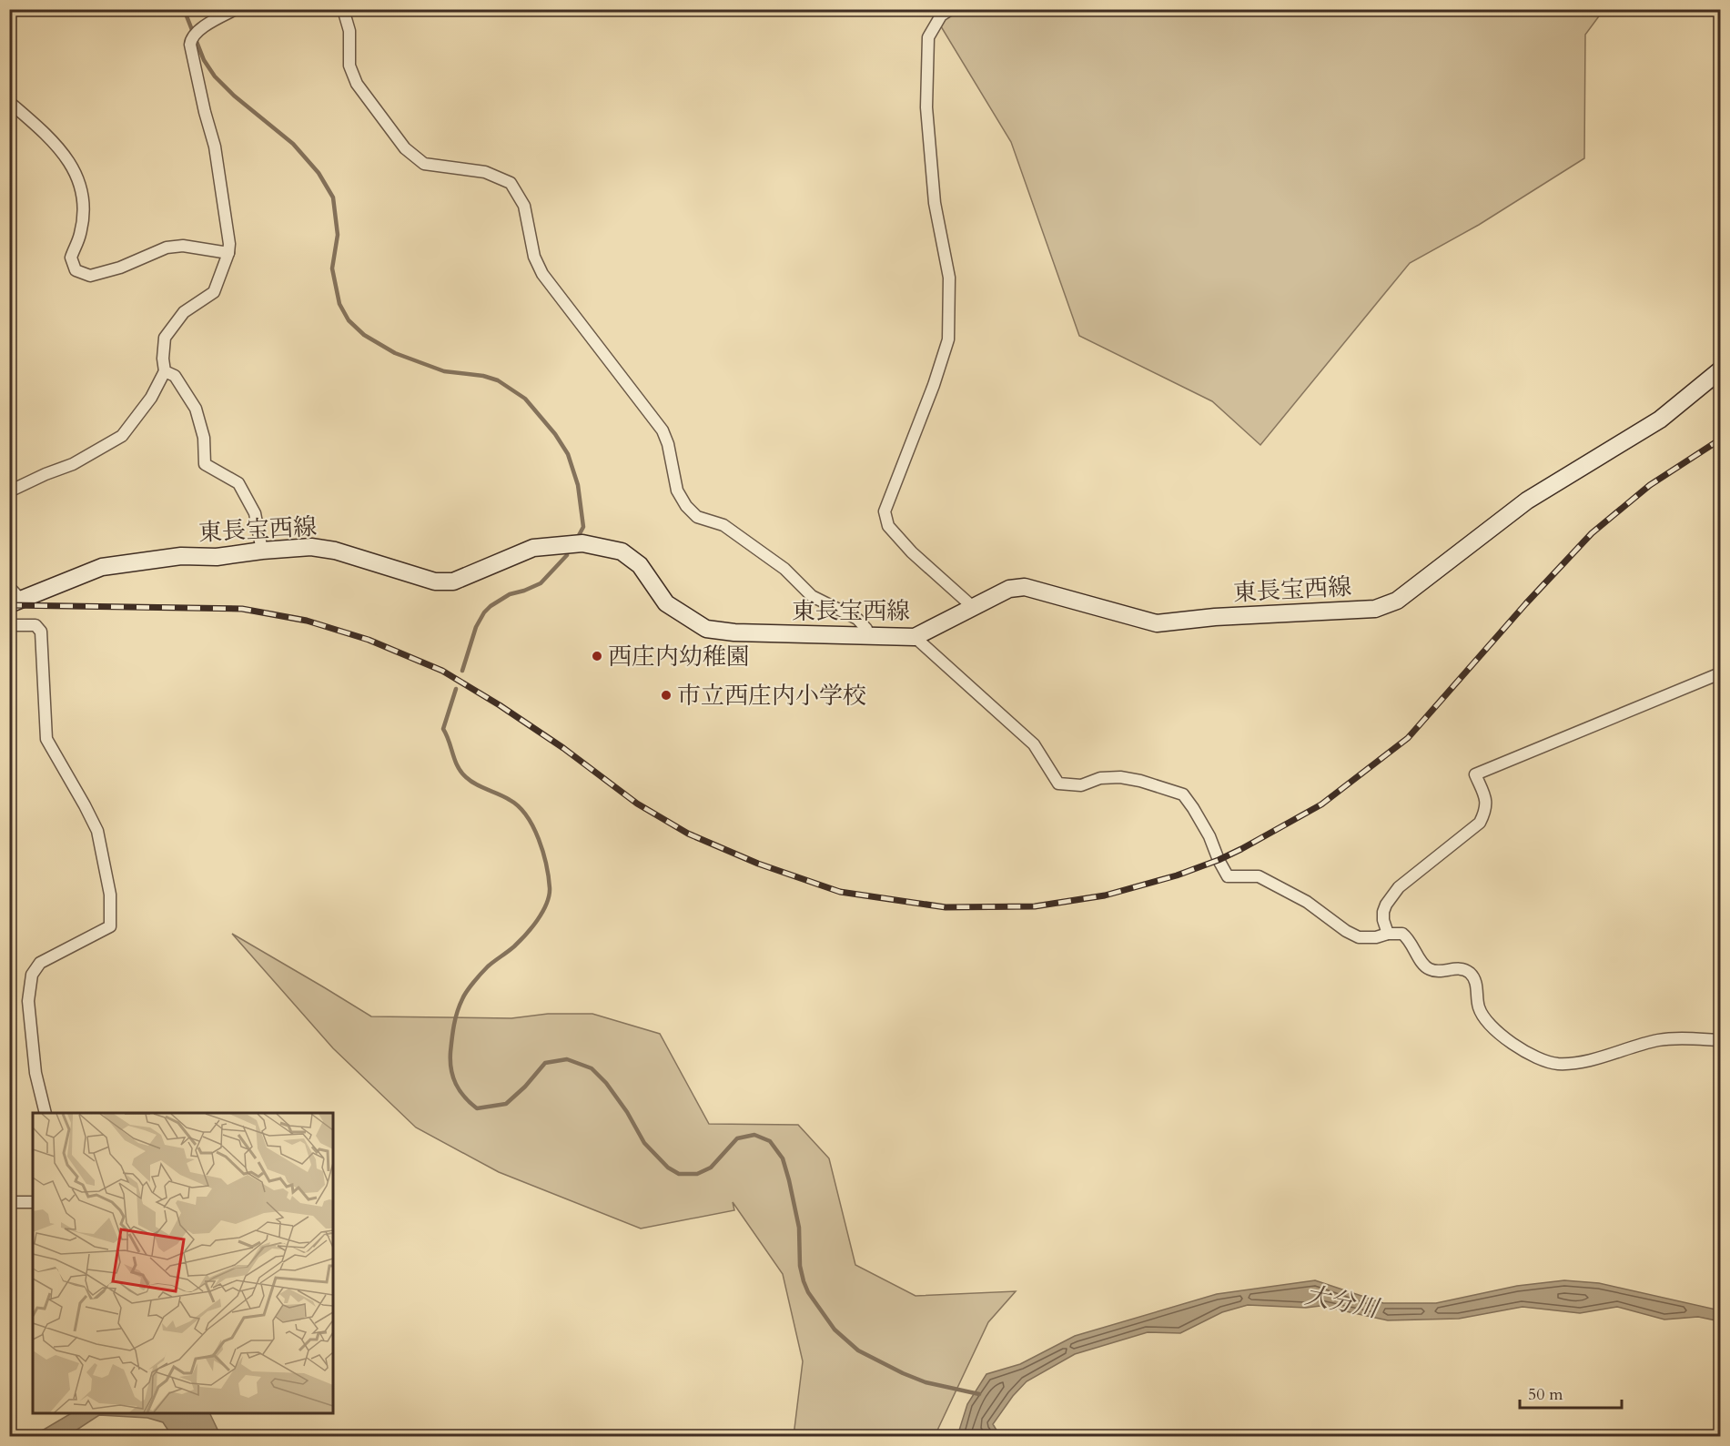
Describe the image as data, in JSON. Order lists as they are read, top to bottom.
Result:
{
  "streets": {
    "main road": ["東長宝西線"]
  },
  "water": ["大分川"],
  "places": ["西庄内幼稚園", "市立西庄内小学校"],
  "scale_bar": "50 m"
}
